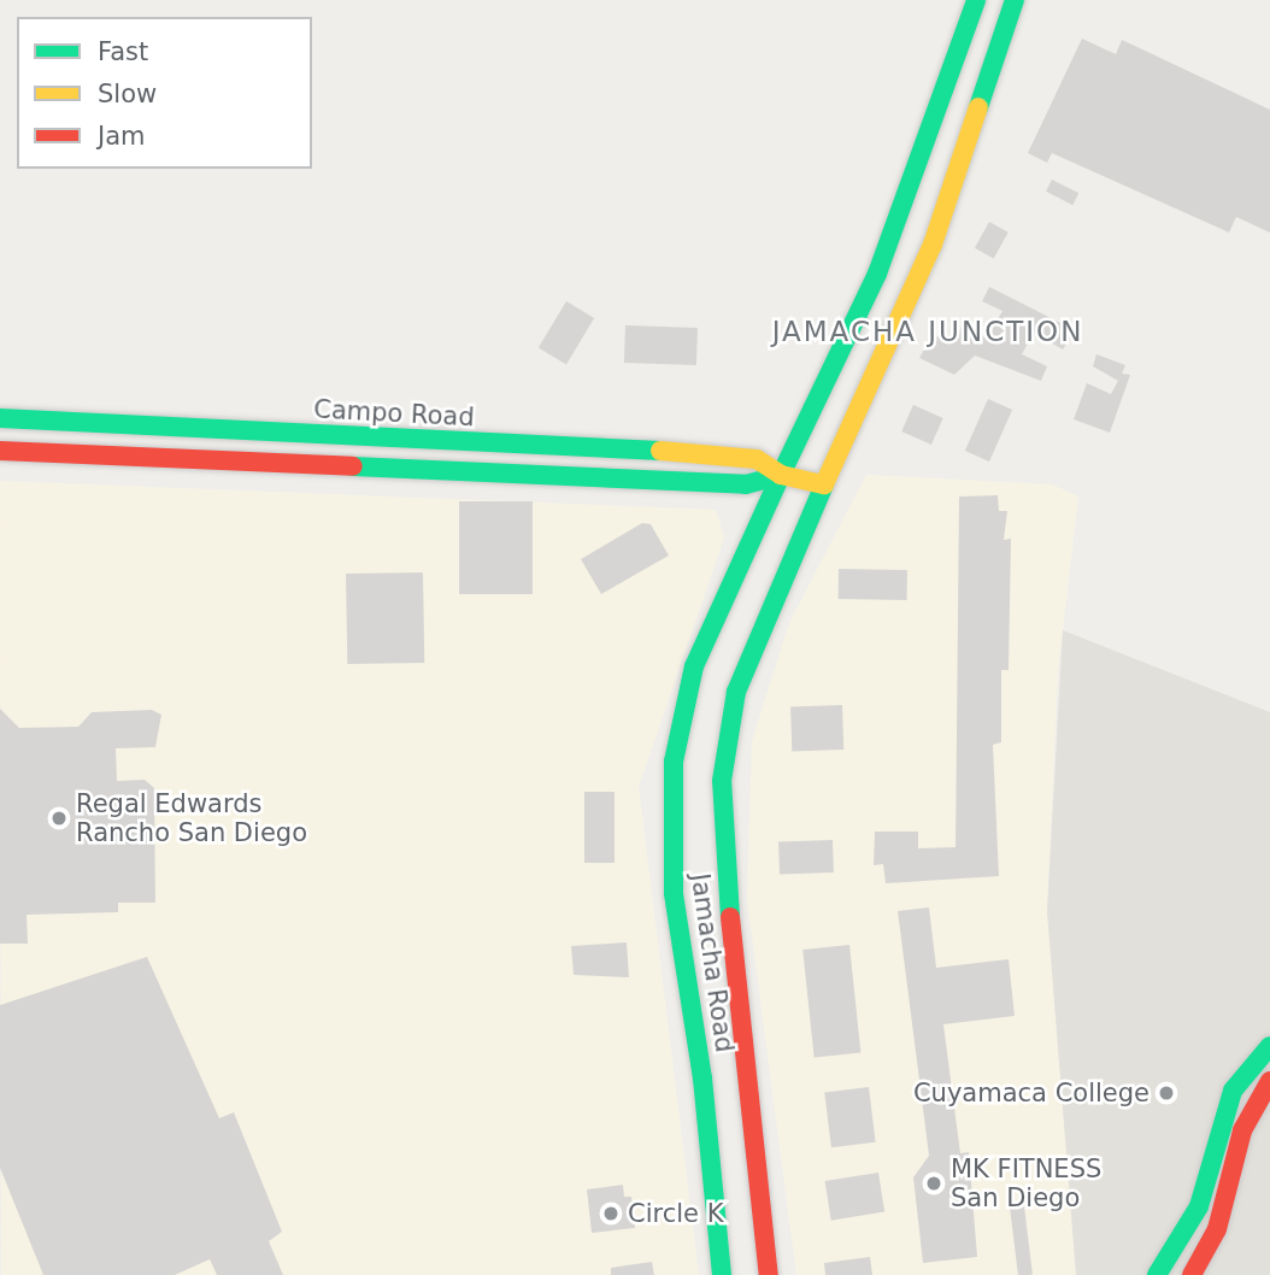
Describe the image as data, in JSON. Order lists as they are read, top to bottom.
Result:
{
  "streets": {
    "main road": ["Campo Road", "Jamacha Road"]
  },
  "crossings": [
    ["Campo Road", "Jamacha Road"]
  ],
  "districts": ["JAMACHA JUNCTION"],
  "places": [
    "Regal Edwards Rancho San Diego",
    "Cuyamaca College",
    "MK FITNESS San Diego",
    "Circle K"
  ],
  "legend": ["Fast", "Slow", "Jam"]
}
